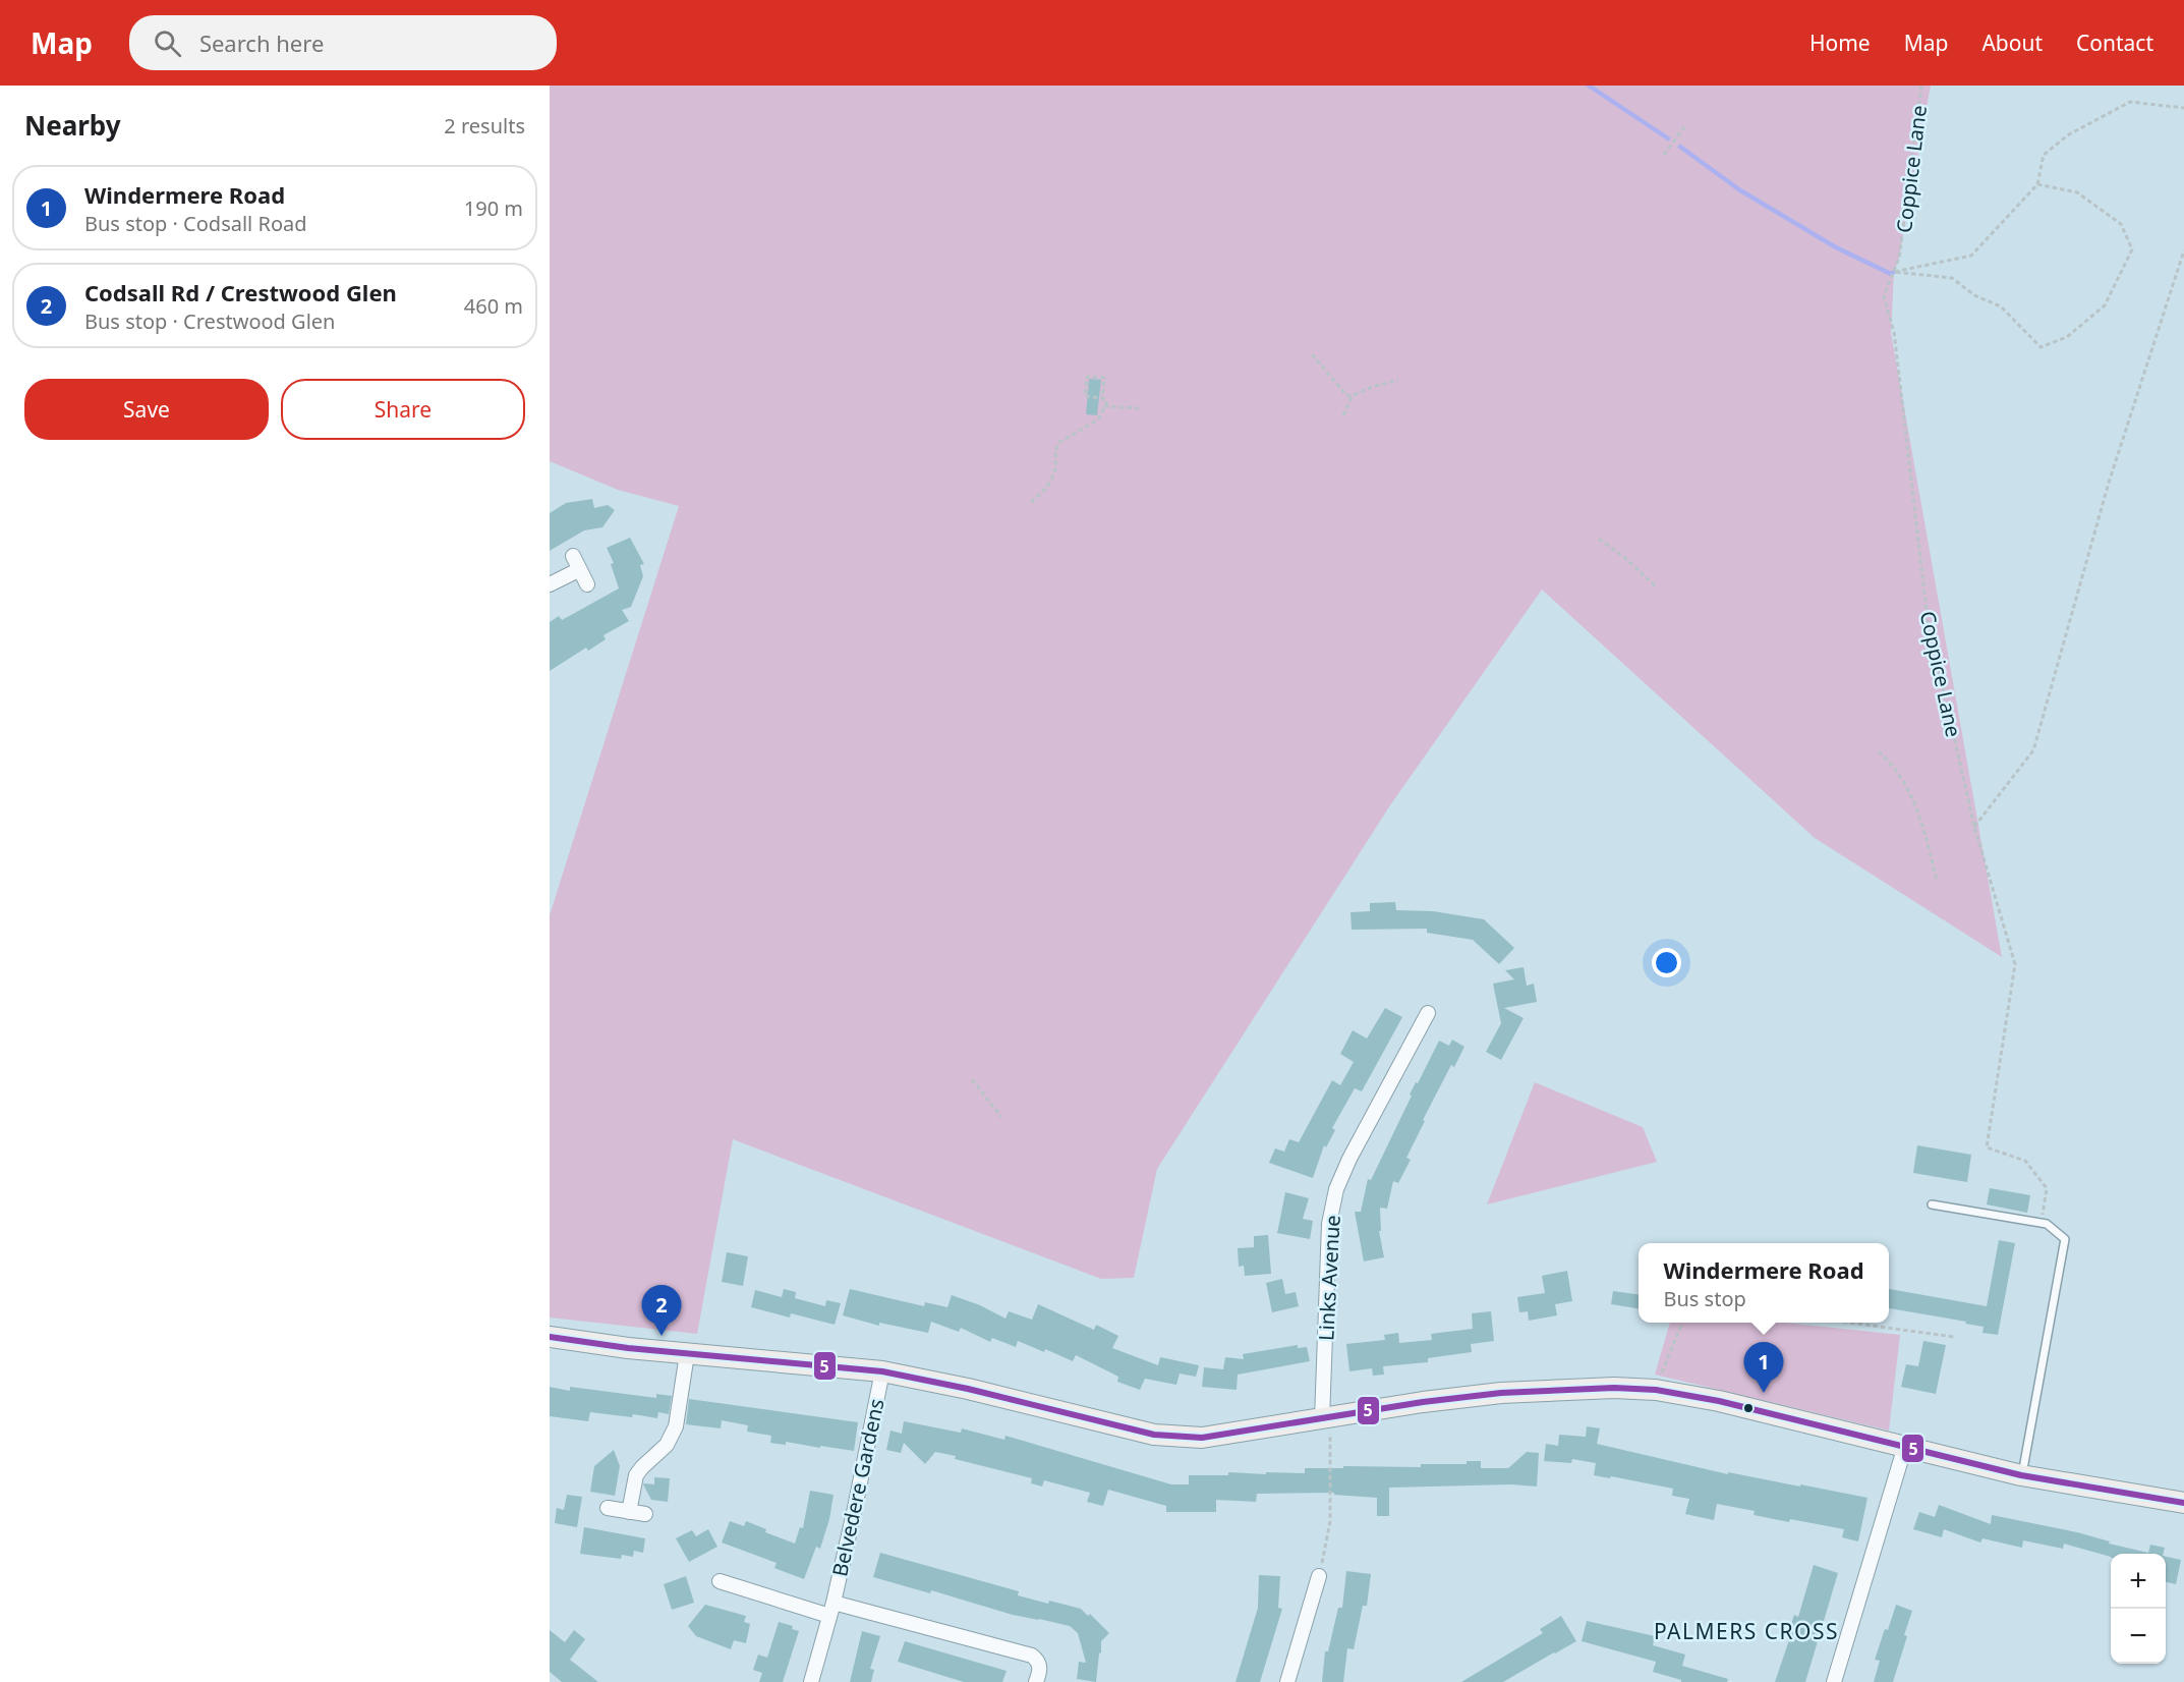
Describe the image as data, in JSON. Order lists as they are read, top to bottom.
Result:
{
  "streets": {
    "street": ["Links Avenue", "Belvedere Gardens"],
    "path": ["Coppice Lane"]
  },
  "districts": ["PALMERS CROSS"],
  "lines": ["transit line 5"],
  "page": {
    "header": "Map",
    "search": "Search here",
    "nav": [
      "Home",
      "Map",
      "About",
      "Contact"
    ],
    "heading": ["Nearby", "2 results"],
    "list": [
      {
        "mark": "1",
        "name": "Windermere Road",
        "note": "Bus stop · Codsall Road",
        "value": "190 m"
      },
      {
        "mark": "2",
        "name": "Codsall Rd / Crestwood Glen",
        "note": "Bus stop · Crestwood Glen",
        "value": "460 m"
      }
    ],
    "buttons": ["Save", "Share"],
    "popup": ["Windermere Road", "Bus stop"],
    "pins": ["2", "1"],
    "map_buttons": ["+", "−"]
  }
}
